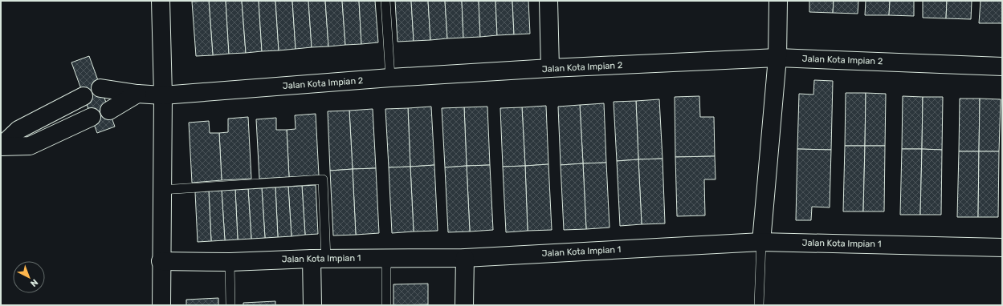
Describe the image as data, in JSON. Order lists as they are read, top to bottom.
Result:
{
  "streets": {
    "street": ["Jalan Kota Impian 2", "Jalan Kota Impian 1"]
  },
  "north": "bottom right"
}
